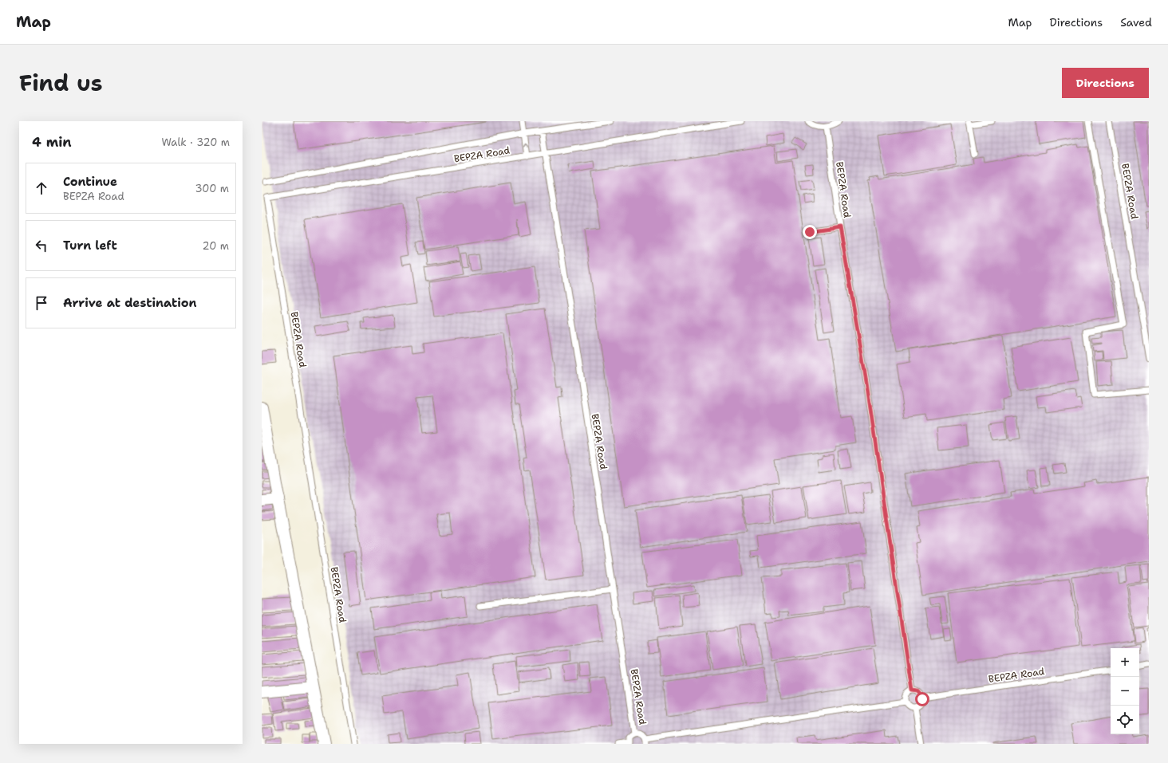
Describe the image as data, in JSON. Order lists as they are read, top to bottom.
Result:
{
  "streets": {
    "lane": ["BEPZA Road"]
  },
  "page": {
    "header": "Map",
    "nav": ["Map", "Directions", "Saved"],
    "title": "Find us",
    "buttons": "Directions",
    "heading": ["4 min", "Walk · 320 m"],
    "list": [
      ["Continue", "BEPZA Road", "300 m"],
      ["Turn left", "20 m"],
      "Arrive at destination"
    ],
    "map_buttons": ["+", "−"]
  }
}
